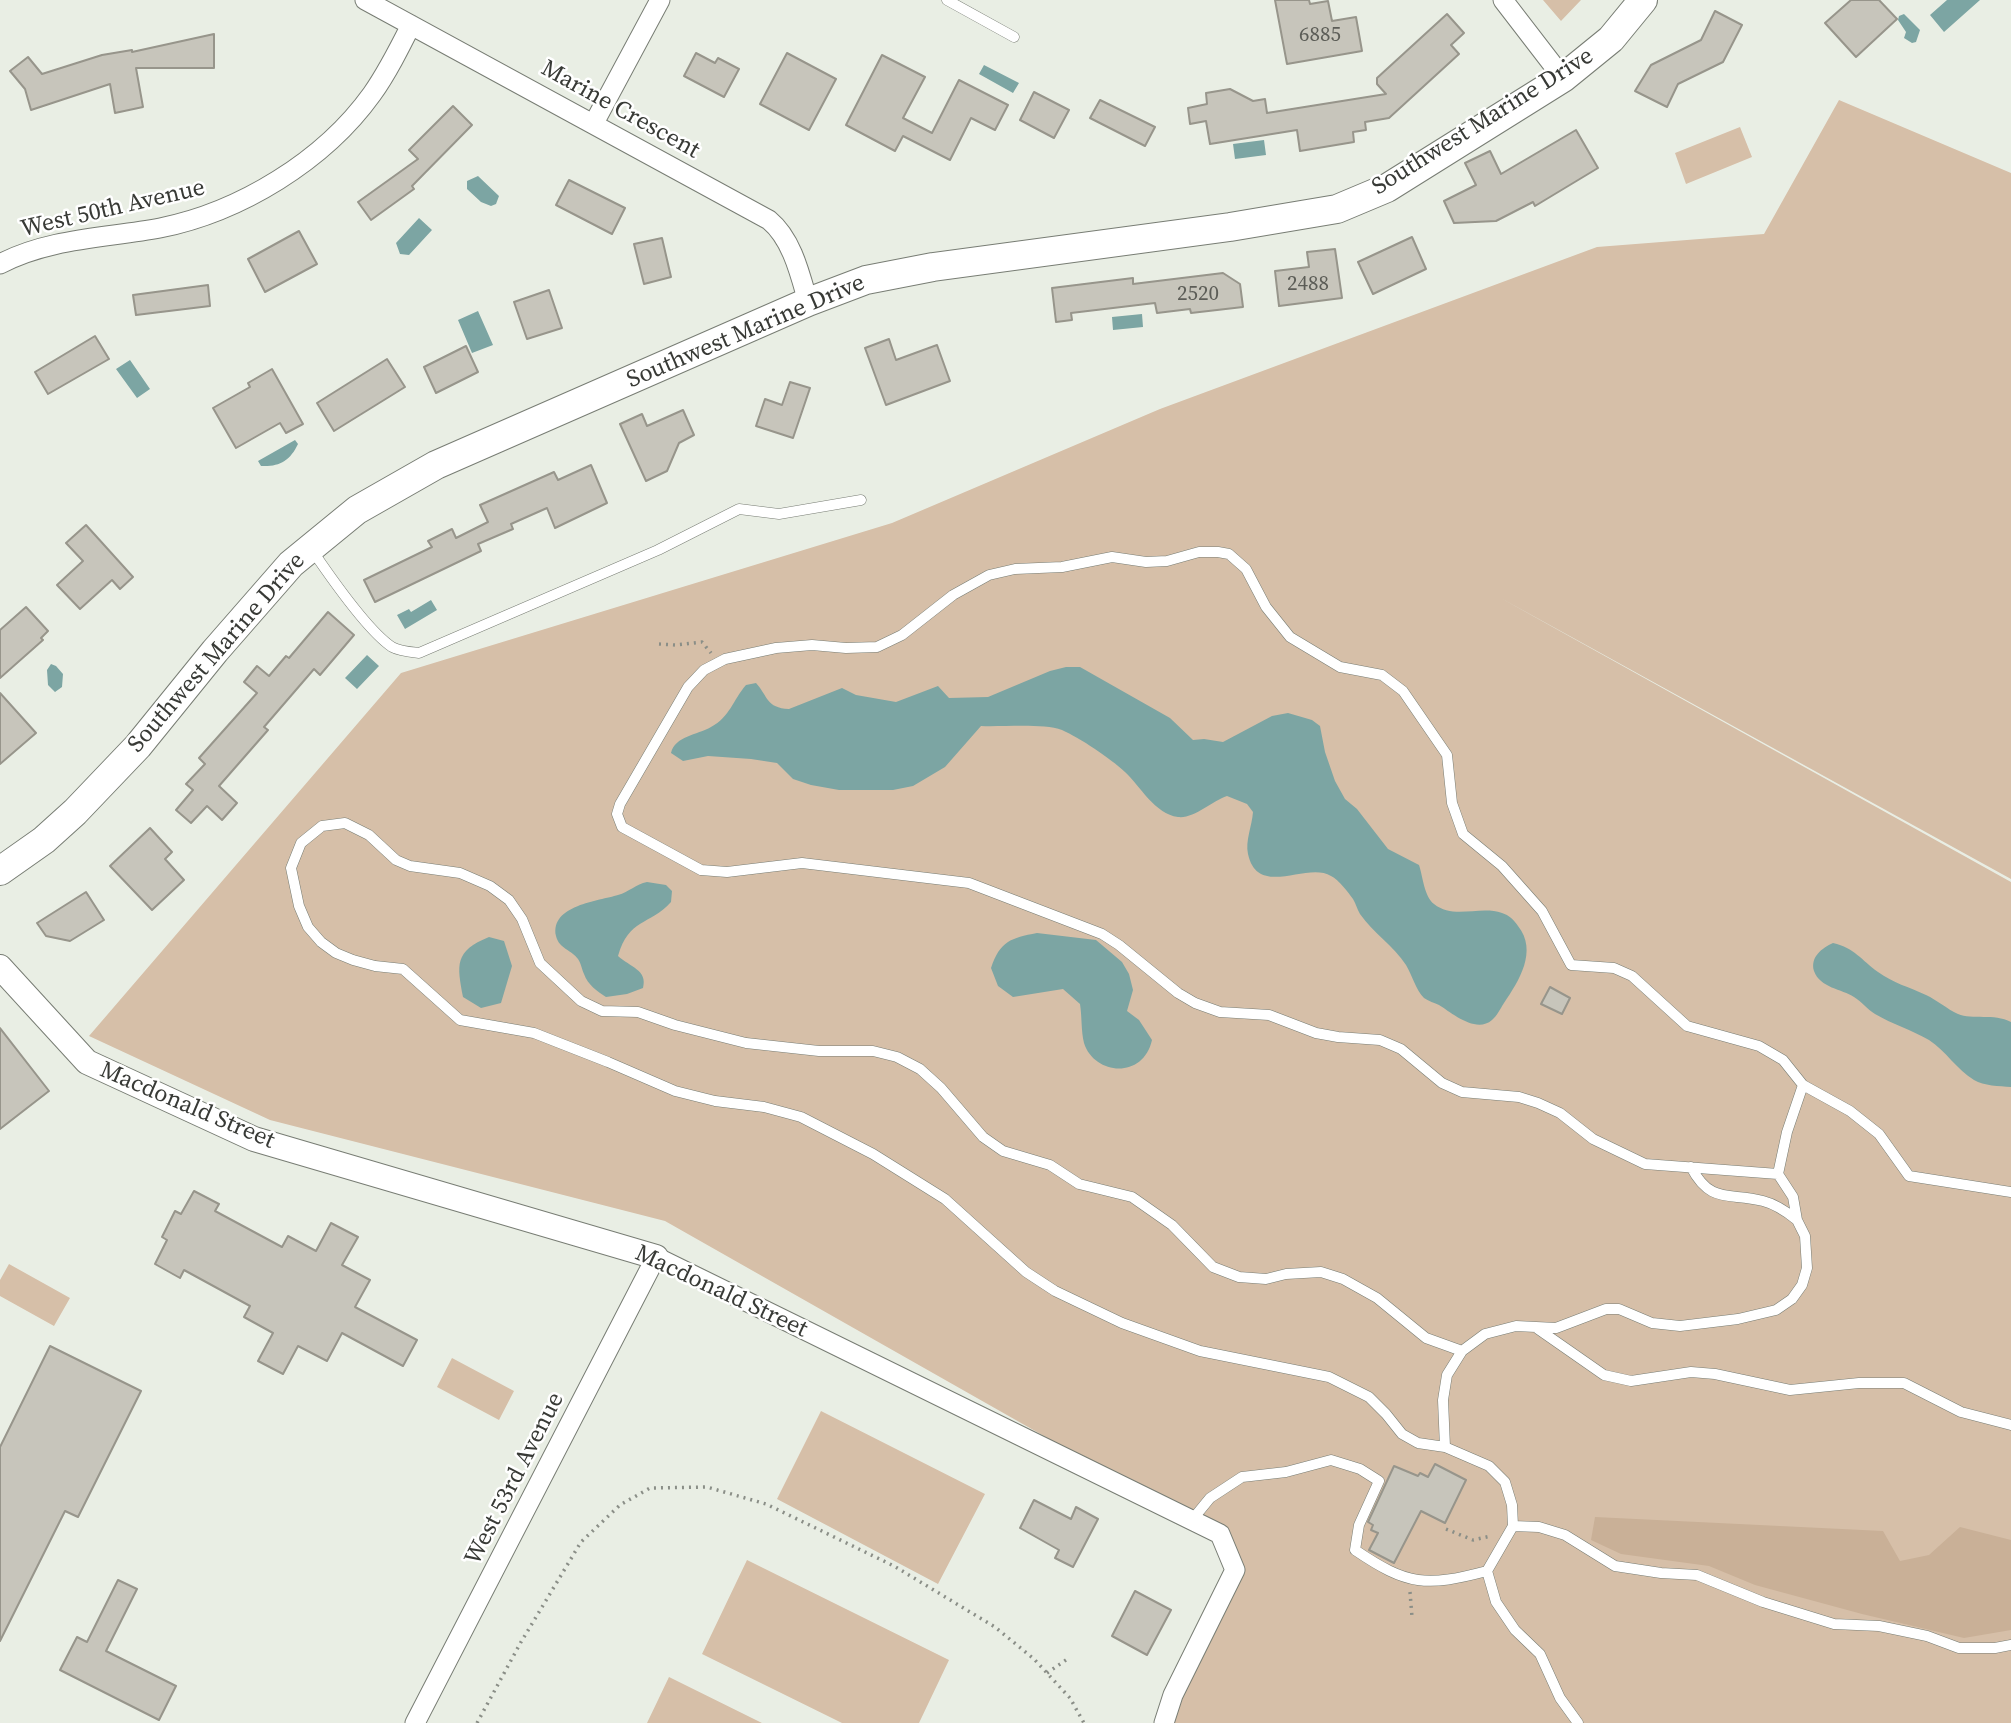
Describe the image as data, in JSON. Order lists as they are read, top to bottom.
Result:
{
  "streets": {
    "main road": ["Southwest Marine Drive"],
    "street": [
      "Marine Crescent",
      "West 50th Avenue",
      "Macdonald Street",
      "West 53rd Avenue"
    ]
  },
  "crossings": [
    ["Marine Crescent", "Southwest Marine Drive"],
    ["Marine Crescent", "West 50th Avenue"],
    ["Macdonald Street", "West 53rd Avenue"]
  ],
  "house_numbers": ["6885", "2488", "2520"]
}
